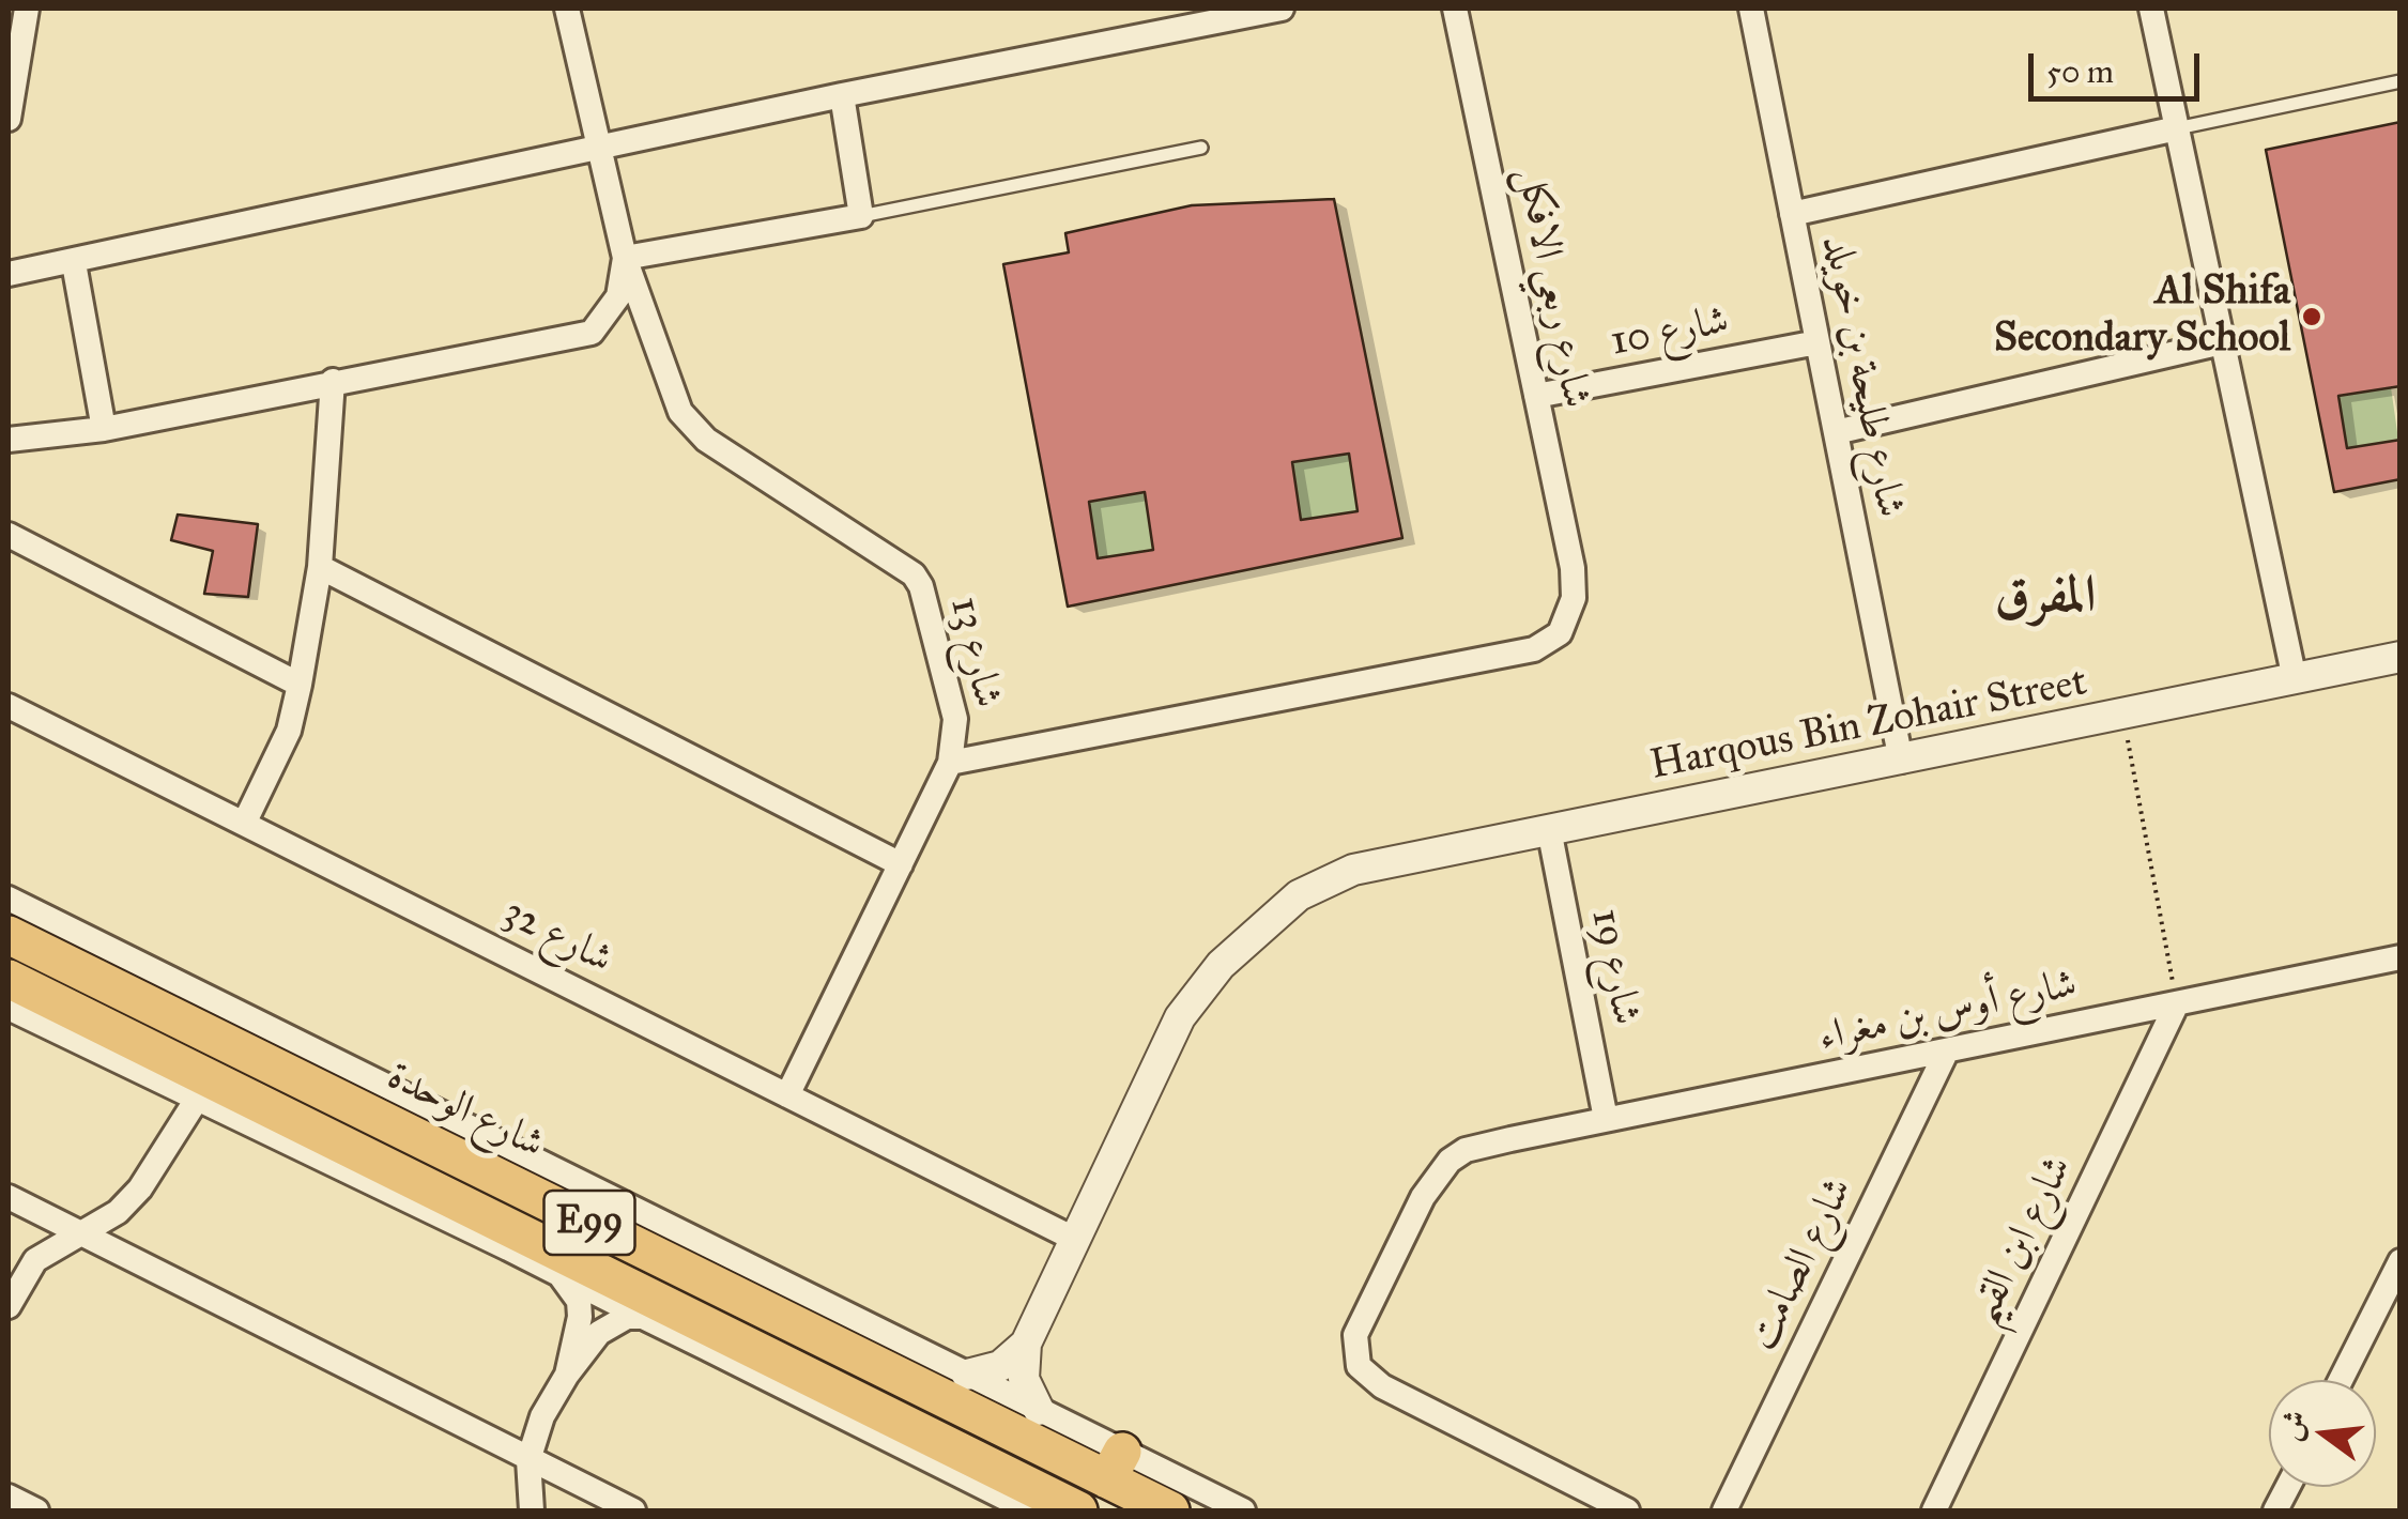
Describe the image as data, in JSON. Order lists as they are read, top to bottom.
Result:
{
  "streets": {
    "main road": ["شارع الوحدة", "E99"],
    "street": [
      "شارع ربعي الافكل",
      "شارع 10",
      "شارع طليحة بن خويلد",
      "شارع 13",
      "Harqous Bin Zohair Street",
      "شارع 32",
      "شارع 19",
      "شارع أوس بن مغراء",
      "شارع ابن القيم",
      "شارع الصامت"
    ]
  },
  "crossings": [
    ["شارع ربعي الافكل", "شارع 10"],
    ["شارع ربعي الافكل", "شارع 13"],
    ["شارع 10", "شارع طليحة بن خويلد"],
    ["شارع طليحة بن خويلد", "Harqous Bin Zohair Street"],
    ["شارع 13", "شارع 32"],
    ["Harqous Bin Zohair Street", "شارع 32"],
    ["Harqous Bin Zohair Street", "شارع 19"],
    ["شارع 19", "شارع أوس بن مغراء"],
    ["شارع أوس بن مغراء", "شارع ابن القيم"],
    ["شارع أوس بن مغراء", "شارع الصامت"]
  ],
  "districts": ["المفرق"],
  "places": ["Al Shifa Secondary School"],
  "scale_bar": "50 m",
  "north": "left"
}
